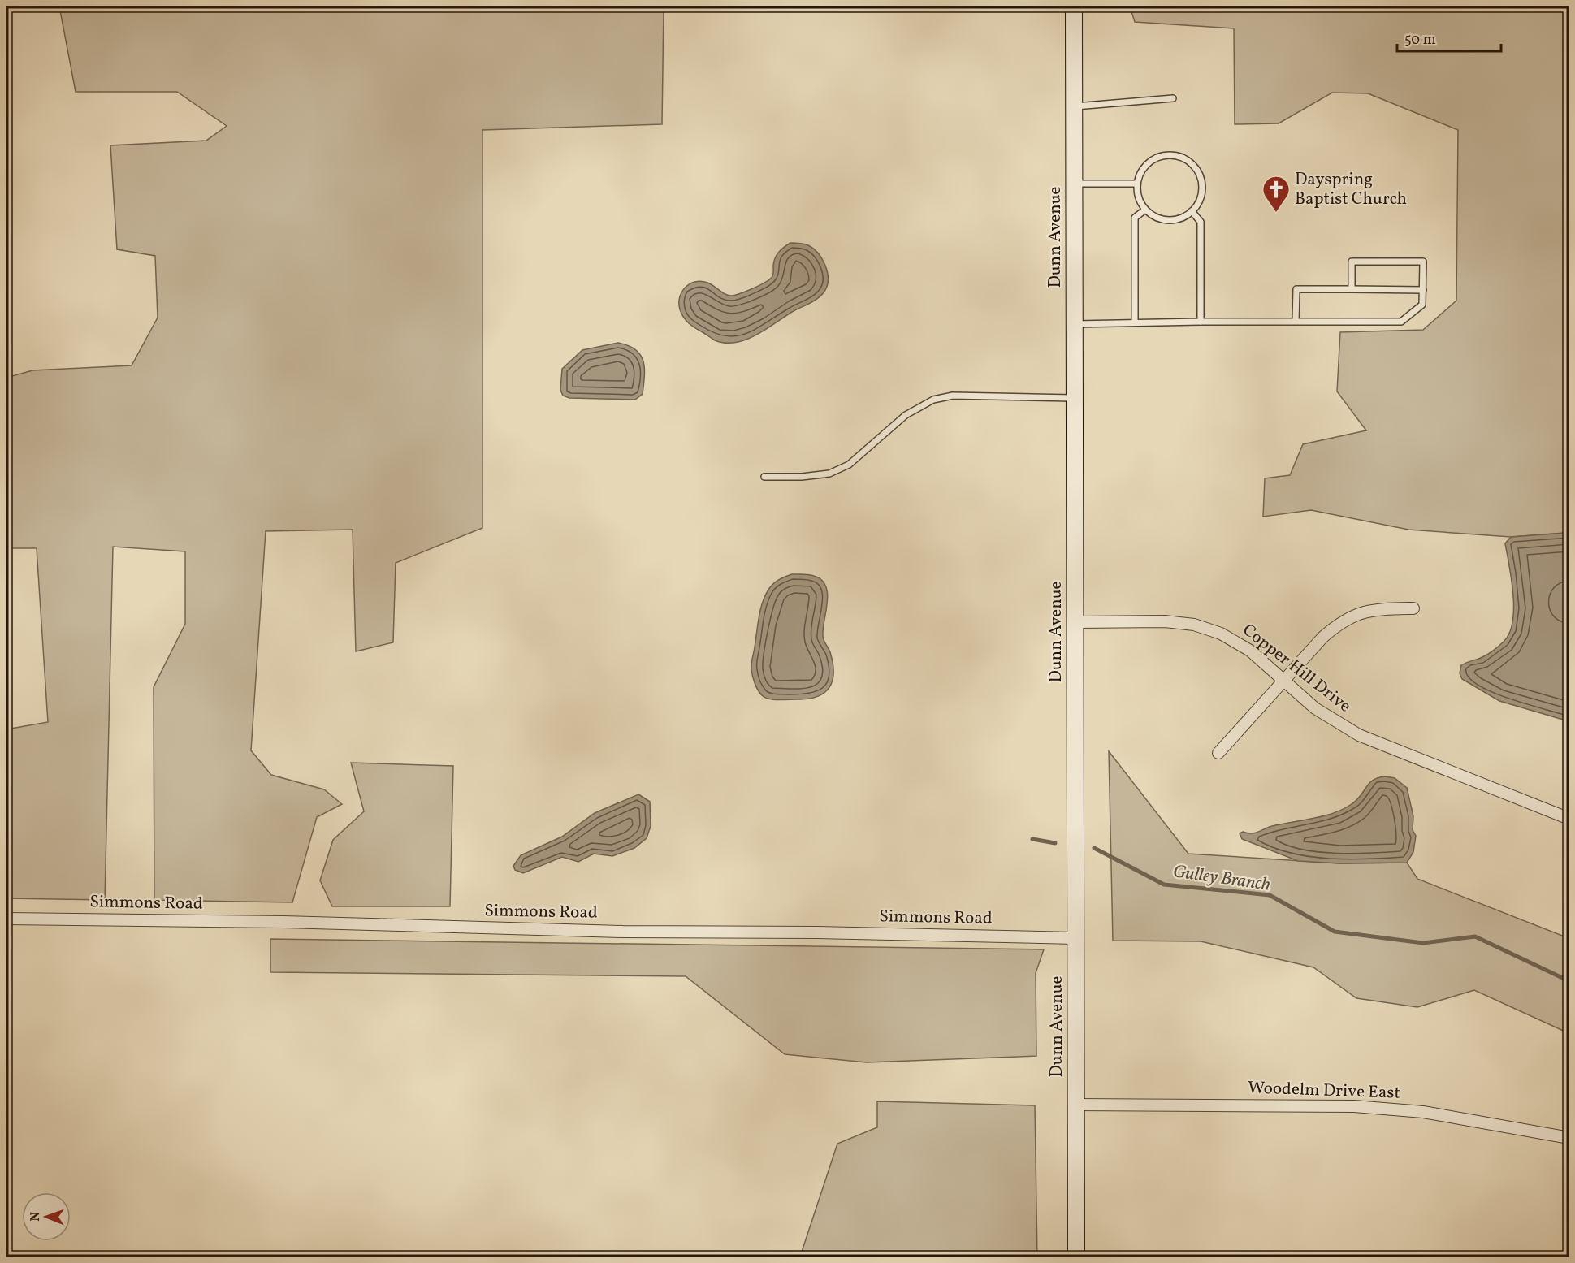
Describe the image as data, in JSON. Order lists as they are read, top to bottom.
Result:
{
  "streets": {
    "main road": ["Dunn Avenue"],
    "street": ["Copper Hill Drive", "Simmons Road", "Woodelm Drive East"]
  },
  "crossings": [
    ["Dunn Avenue", "Copper Hill Drive"],
    ["Dunn Avenue", "Simmons Road"],
    ["Dunn Avenue", "Woodelm Drive East"]
  ],
  "water": ["Gulley Branch"],
  "places": {
    "church": ["Dayspring Baptist Church"]
  },
  "scale_bar": "50 m",
  "north": "left"
}
